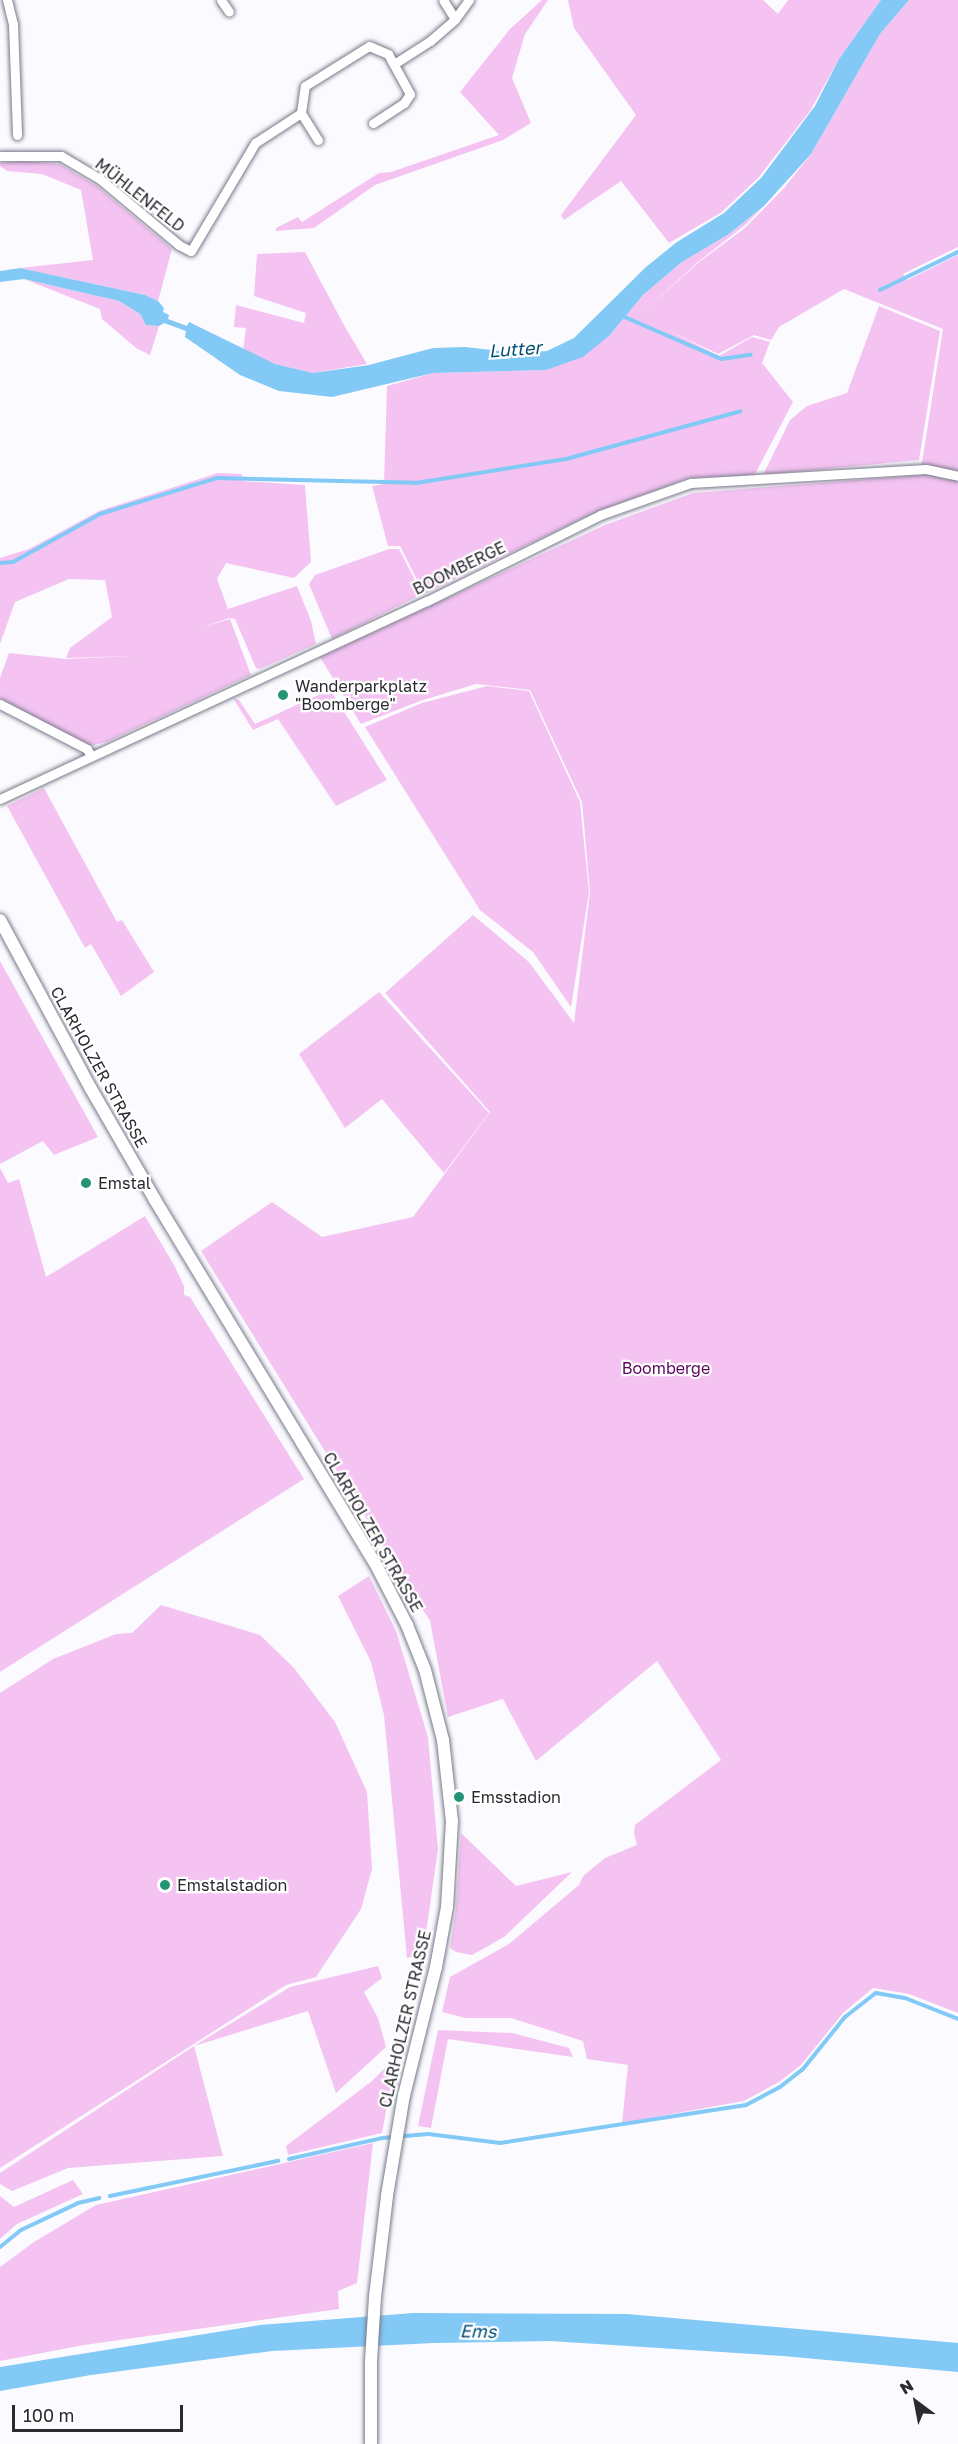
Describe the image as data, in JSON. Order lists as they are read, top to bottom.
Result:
{
  "streets": {
    "street": ["MÜHLENFELD", "BOOMBERGE", "CLARHOLZER STRASSE"]
  },
  "water": ["Lutter", "Ems"],
  "parks": ["Boomberge"],
  "places": [
    "Wanderparkplatz \"Boomberge\"",
    "Emstal",
    "Emsstadion",
    "Emstalstadion"
  ],
  "scale_bar": "100 m",
  "north": "top left"
}
